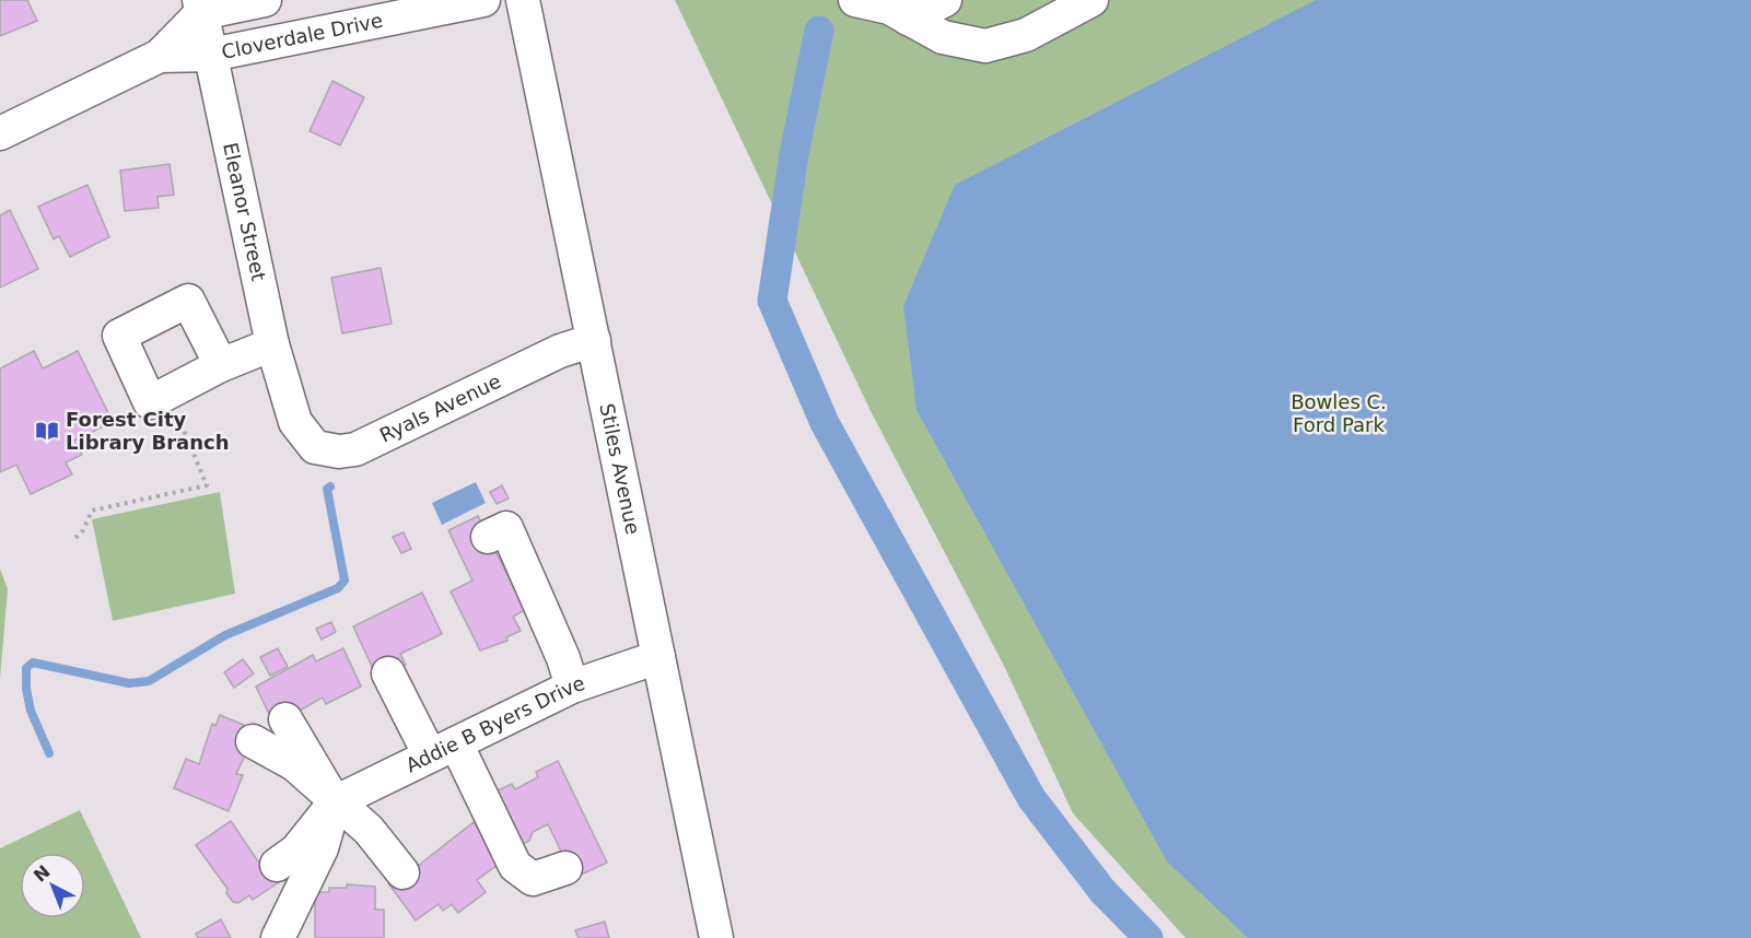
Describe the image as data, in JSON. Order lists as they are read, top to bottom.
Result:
{
  "streets": {
    "street": [
      "Cloverdale Drive",
      "Eleanor Street",
      "Ryals Avenue",
      "Stiles Avenue",
      "Addie B Byers Drive"
    ]
  },
  "crossings": [
    ["Cloverdale Drive", "Eleanor Street"],
    ["Eleanor Street", "Ryals Avenue"],
    ["Ryals Avenue", "Stiles Avenue"],
    ["Stiles Avenue", "Addie B Byers Drive"]
  ],
  "parks": ["Bowles C. Ford Park"],
  "places": {
    "library": ["Forest City Library Branch"]
  },
  "north": "top left"
}
